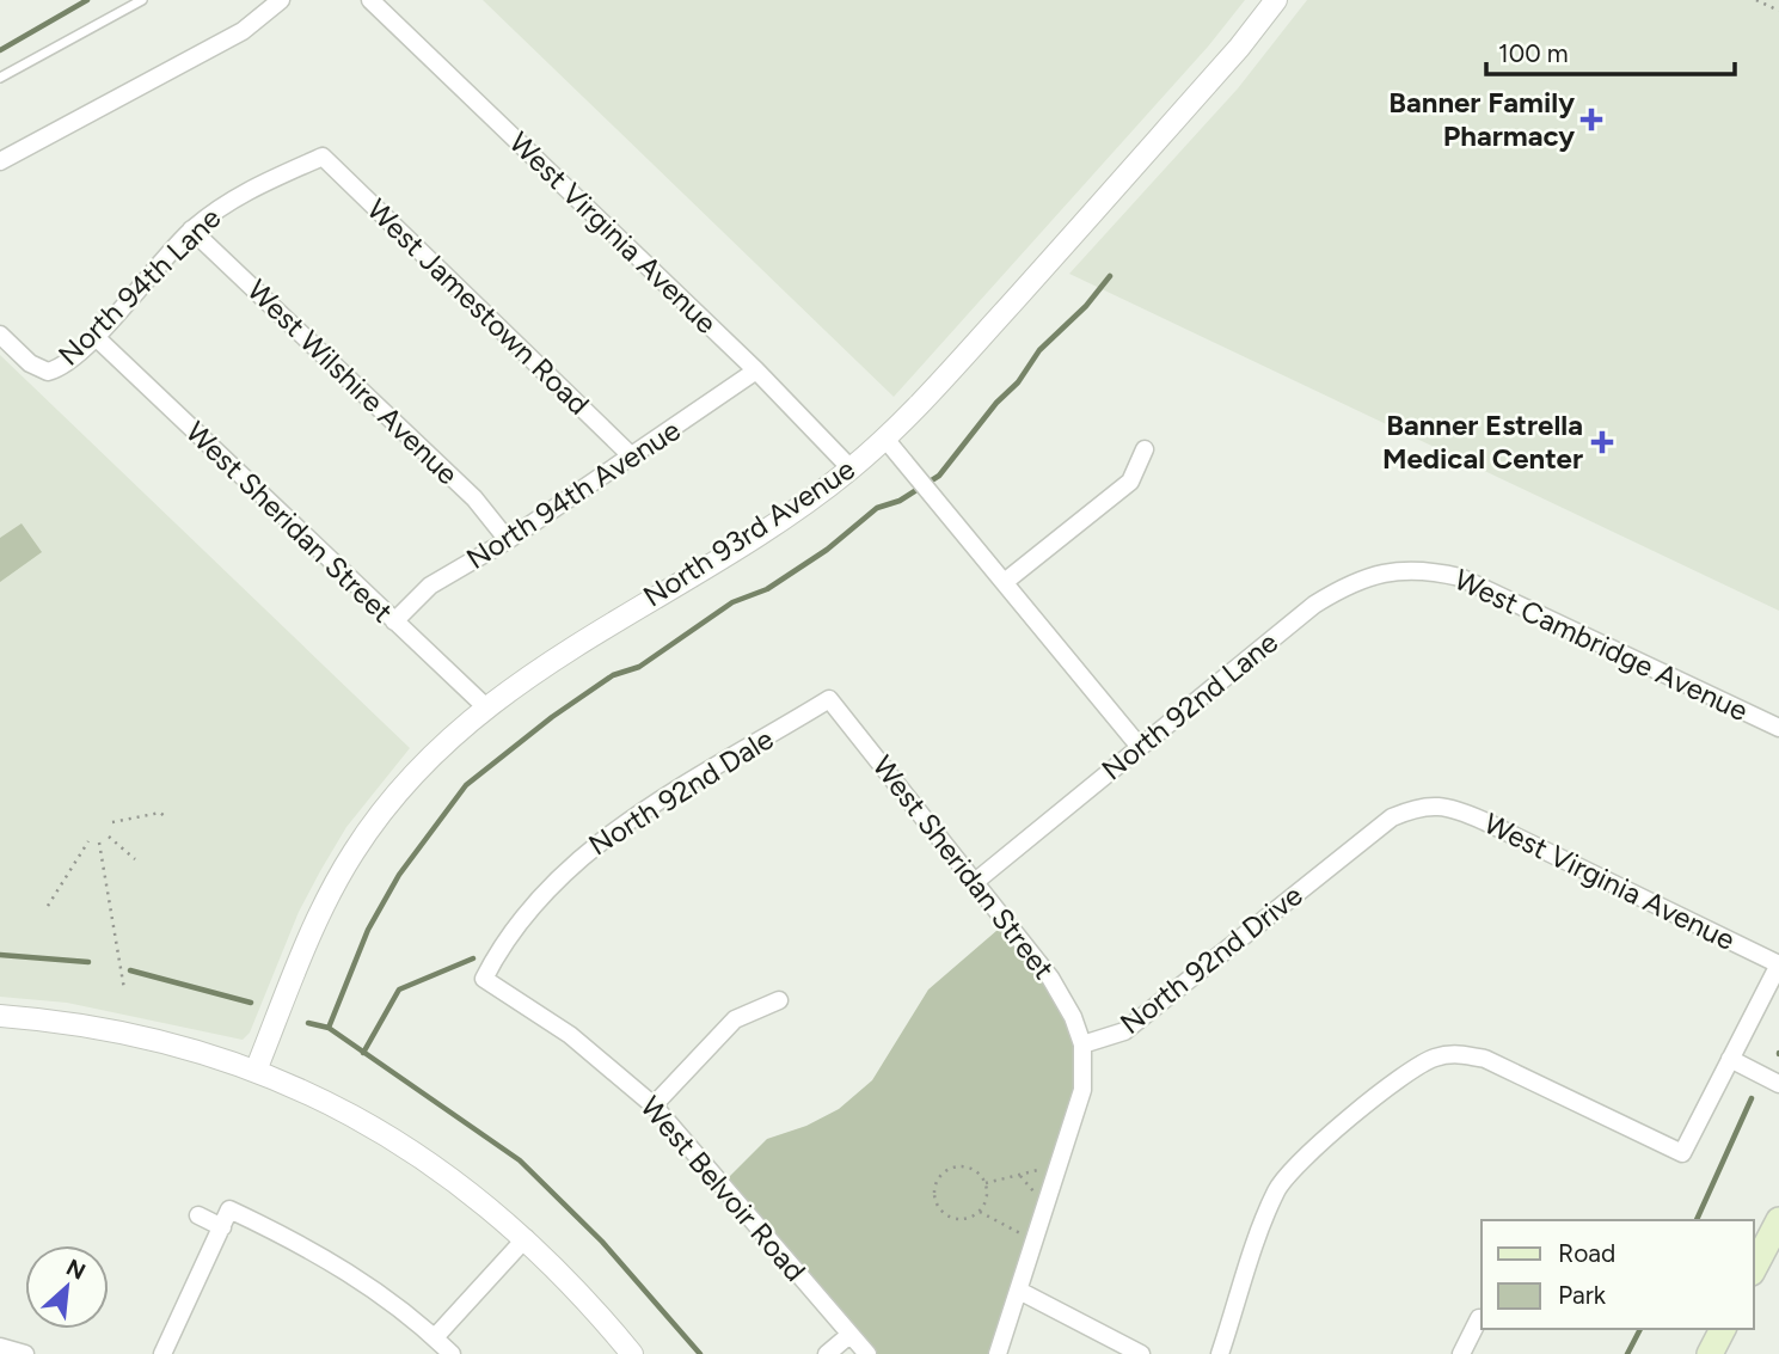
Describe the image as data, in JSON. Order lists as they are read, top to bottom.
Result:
{
  "streets": {
    "street": [
      "West Virginia Avenue",
      "North 94th Lane",
      "West Jamestown Road",
      "West Wilshire Avenue",
      "North 94th Avenue",
      "West Sheridan Street",
      "North 93rd Avenue",
      "West Cambridge Avenue",
      "North 92nd Lane",
      "North 92nd Dale",
      "North 92nd Drive",
      "West Belvoir Road"
    ]
  },
  "crossings": [
    ["West Virginia Avenue", "North 94th Avenue"],
    ["West Virginia Avenue", "North 93rd Avenue"],
    ["West Virginia Avenue", "North 92nd Drive"],
    ["North 94th Lane", "West Jamestown Road"],
    ["North 94th Lane", "West Wilshire Avenue"],
    ["North 94th Lane", "West Sheridan Street"],
    ["West Jamestown Road", "North 94th Avenue"],
    ["West Wilshire Avenue", "North 94th Avenue"],
    ["North 94th Avenue", "West Sheridan Street"],
    ["West Sheridan Street", "North 93rd Avenue"],
    ["West Sheridan Street", "North 92nd Lane"],
    ["West Sheridan Street", "North 92nd Dale"],
    ["West Sheridan Street", "North 92nd Drive"],
    ["West Cambridge Avenue", "North 92nd Lane"],
    ["North 92nd Dale", "West Belvoir Road"]
  ],
  "places": {
    "health": ["Banner Family Pharmacy", "Banner Estrella Medical Center"]
  },
  "legend": ["Road", "Park"],
  "scale_bar": "100 m",
  "north": "top right"
}
